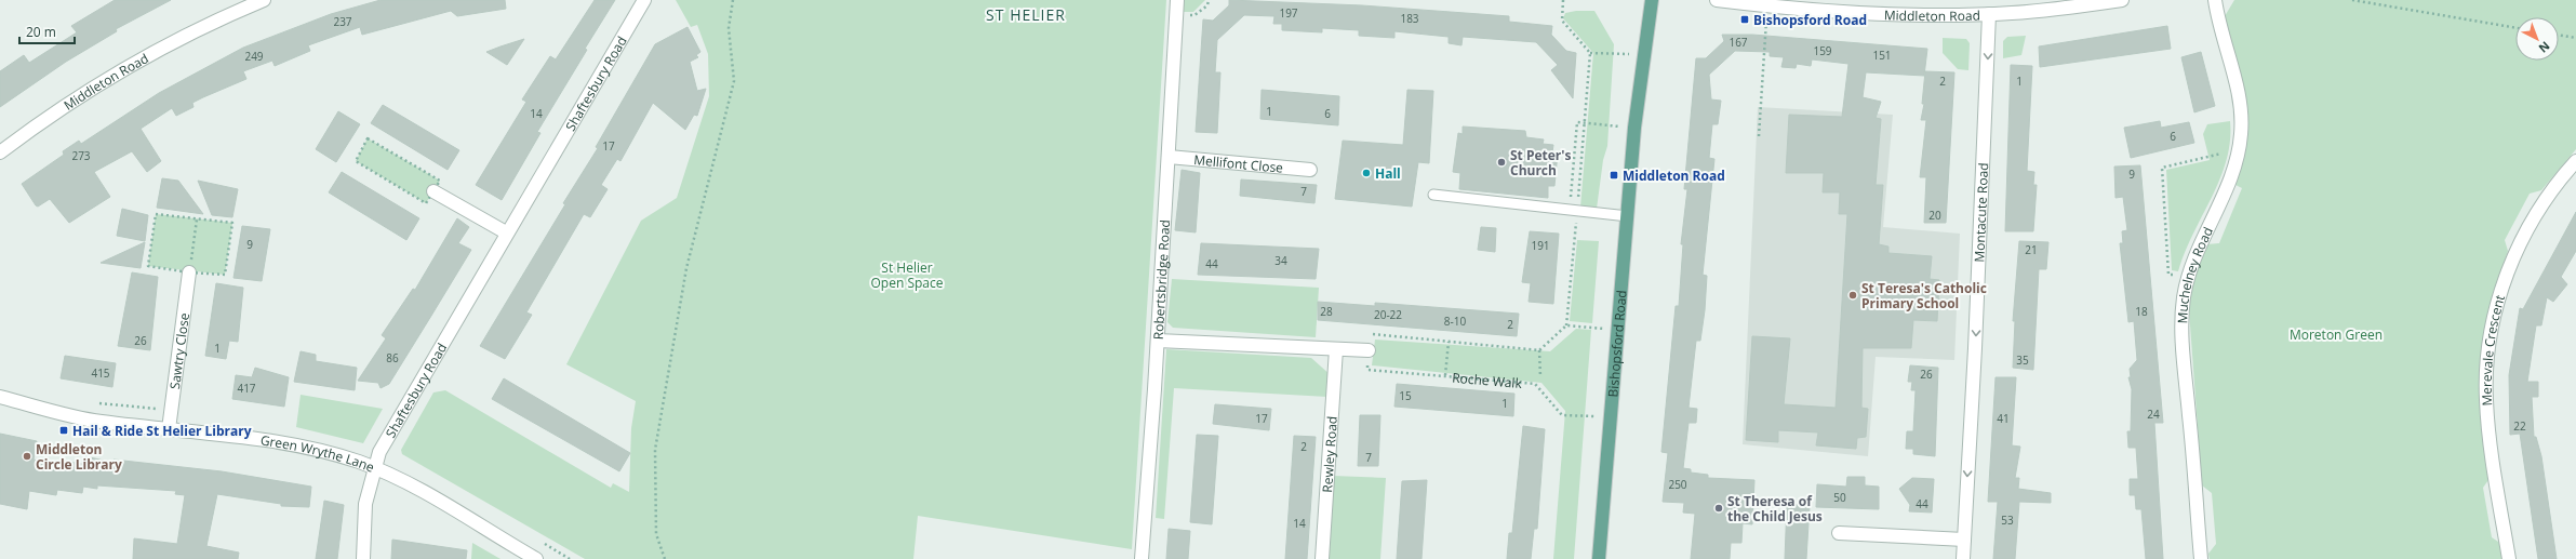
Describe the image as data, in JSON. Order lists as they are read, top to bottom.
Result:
{
  "streets": {
    "main road": ["Bishopsford Road"],
    "street": [
      "Middleton Road",
      "Shaftesbury Road",
      "Mellifont Close",
      "Montacute Road",
      "Muchelney Road",
      "Robertsbridge Road",
      "Merevale Crescent",
      "Sawtry Close",
      "Rewley Road",
      "Green Wrythe Lane"
    ],
    "path": ["Roche Walk"]
  },
  "crossings": [
    ["Middleton Road", "Montacute Road"],
    ["Shaftesbury Road", "Green Wrythe Lane"],
    ["Mellifont Close", "Robertsbridge Road"],
    ["Bishopsford Road", "Roche Walk"],
    ["Sawtry Close", "Green Wrythe Lane"]
  ],
  "one_way": ["Montacute Road"],
  "districts": ["ST HELIER"],
  "parks": ["St Helier Open Space", "Moreton Green"],
  "places": {
    "transit": ["Bishopsford Road", "Middleton Road", "Hail & Ride St Helier Library"],
    "other": [
      "St Peter's Church",
      "Hall",
      "St Teresa's Catholic Primary School",
      "Middleton Circle Library",
      "St Theresa of the Child Jesus"
    ]
  },
  "house_numbers": [
    "197",
    "183",
    "237",
    "167",
    "159",
    "151",
    "249",
    "2",
    "1",
    "1",
    "14",
    "6",
    "6",
    "17",
    "273",
    "9",
    "7",
    "20",
    "9",
    "191",
    "21",
    "34",
    "44",
    "28",
    "18",
    "20-22",
    "8-10",
    "2",
    "26",
    "1",
    "86",
    "35",
    "415",
    "26",
    "417",
    "15",
    "1",
    "24",
    "17",
    "41",
    "22",
    "2",
    "7",
    "250",
    "50",
    "44",
    "53",
    "14"
  ],
  "scale_bar": "20 m",
  "north": "bottom right"
}
